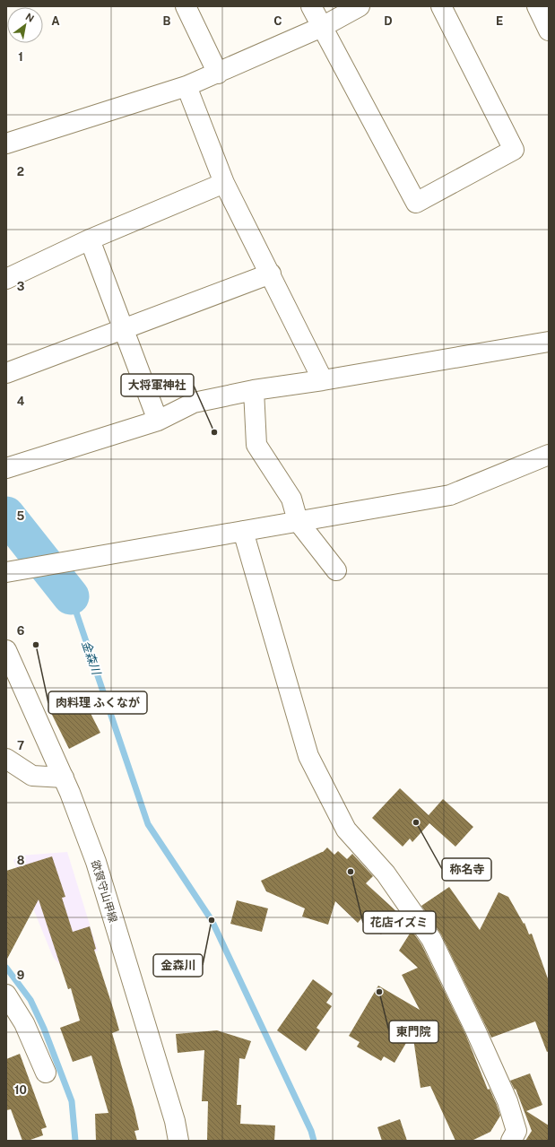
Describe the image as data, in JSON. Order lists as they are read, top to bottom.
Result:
{
  "streets": {
    "street": ["欲賀守山甲線"]
  },
  "water": ["金森川"],
  "places": [
    "大将軍神社",
    "肉料理 ふくなが",
    "称名寺",
    "花店イズミ",
    "金森川",
    "東門院"
  ],
  "north": "top right",
  "grid": {
    "columns": [
      "A",
      "B",
      "C",
      "D",
      "E"
    ],
    "rows": [
      "1",
      "2",
      "3",
      "4",
      "5",
      "6",
      "7",
      "8",
      "9",
      "10"
    ]
  }
}
